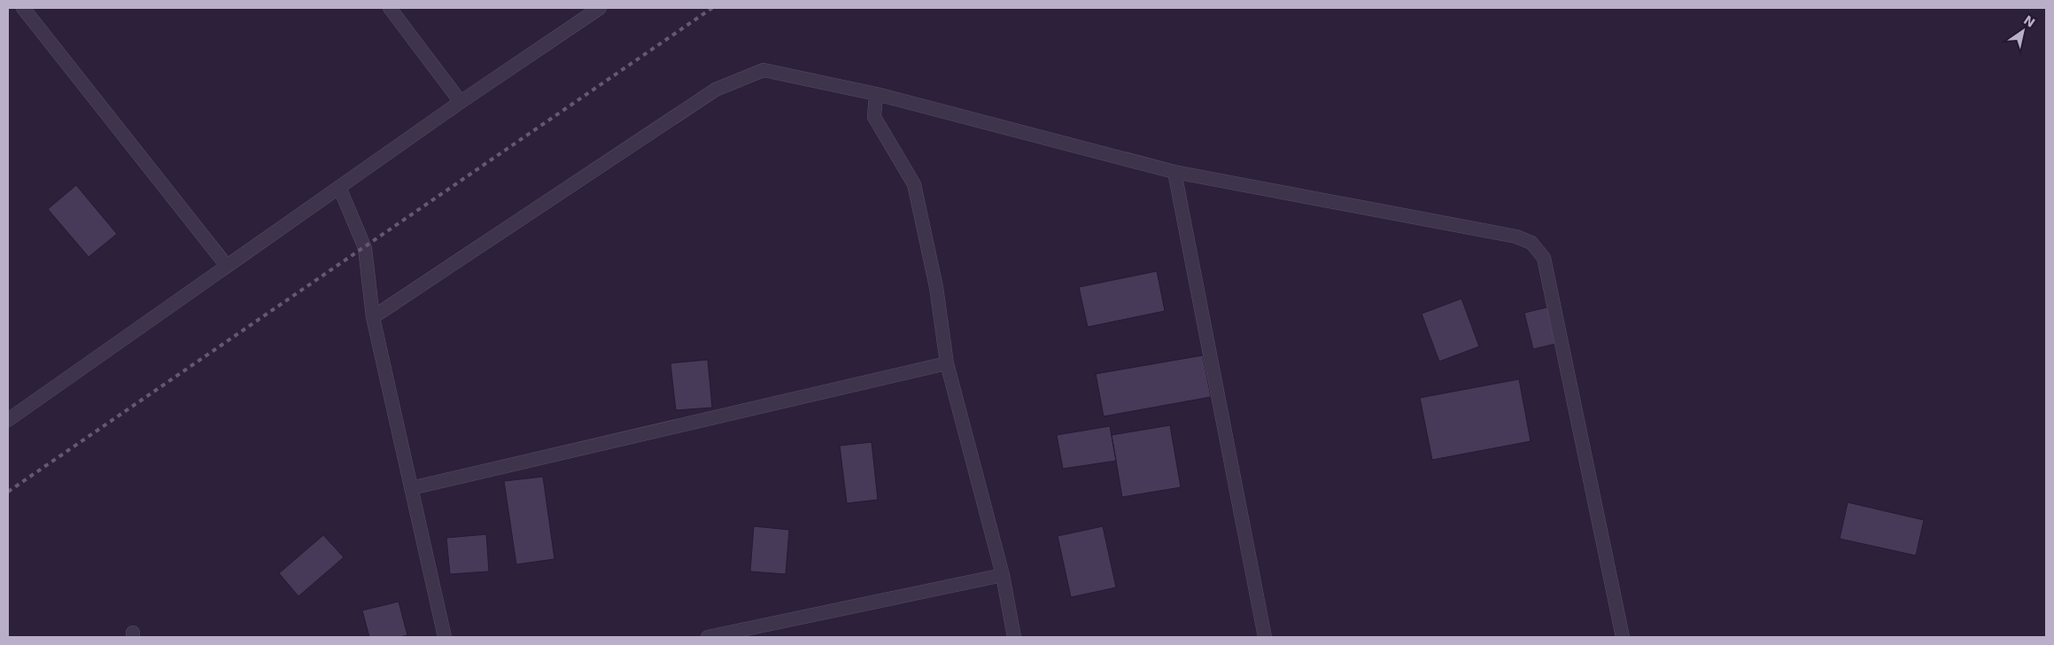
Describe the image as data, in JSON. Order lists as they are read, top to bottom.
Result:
{
  "north": "top right"
}
